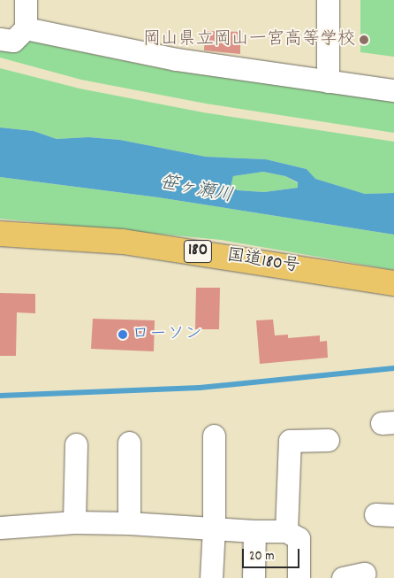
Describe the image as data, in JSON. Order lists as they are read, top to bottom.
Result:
{
  "streets": {
    "highway": ["180", "国道180号"]
  },
  "water": ["笹ヶ瀬川"],
  "places": ["岡山県立岡山一宮高等学校", "ローソン"],
  "scale_bar": "20 m"
}
